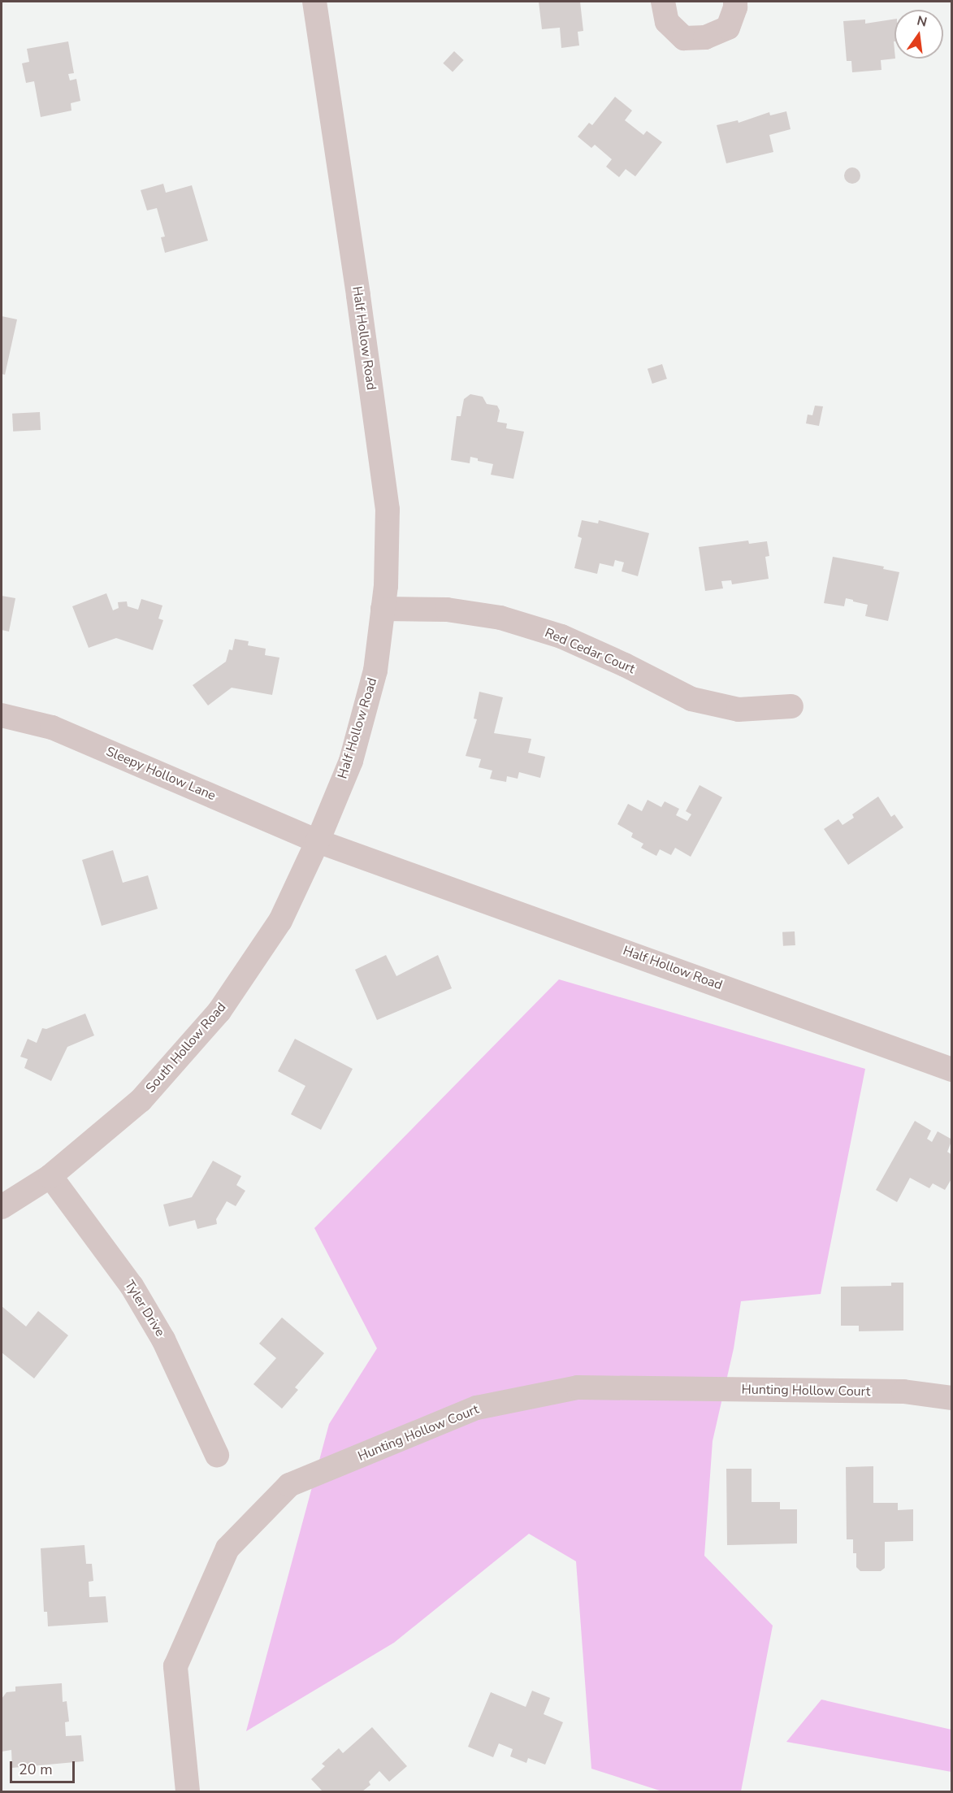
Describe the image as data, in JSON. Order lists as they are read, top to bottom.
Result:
{
  "streets": {
    "street": [
      "Half Hollow Road",
      "Red Cedar Court",
      "Sleepy Hollow Lane",
      "South Hollow Road",
      "Tyler Drive",
      "Hunting Hollow Court"
    ]
  },
  "crossings": [
    ["Half Hollow Road", "Red Cedar Court"],
    ["Half Hollow Road", "Sleepy Hollow Lane"],
    ["Half Hollow Road", "South Hollow Road"],
    ["Sleepy Hollow Lane", "South Hollow Road"],
    ["South Hollow Road", "Tyler Drive"]
  ],
  "scale_bar": "20 m",
  "north": "top"
}
